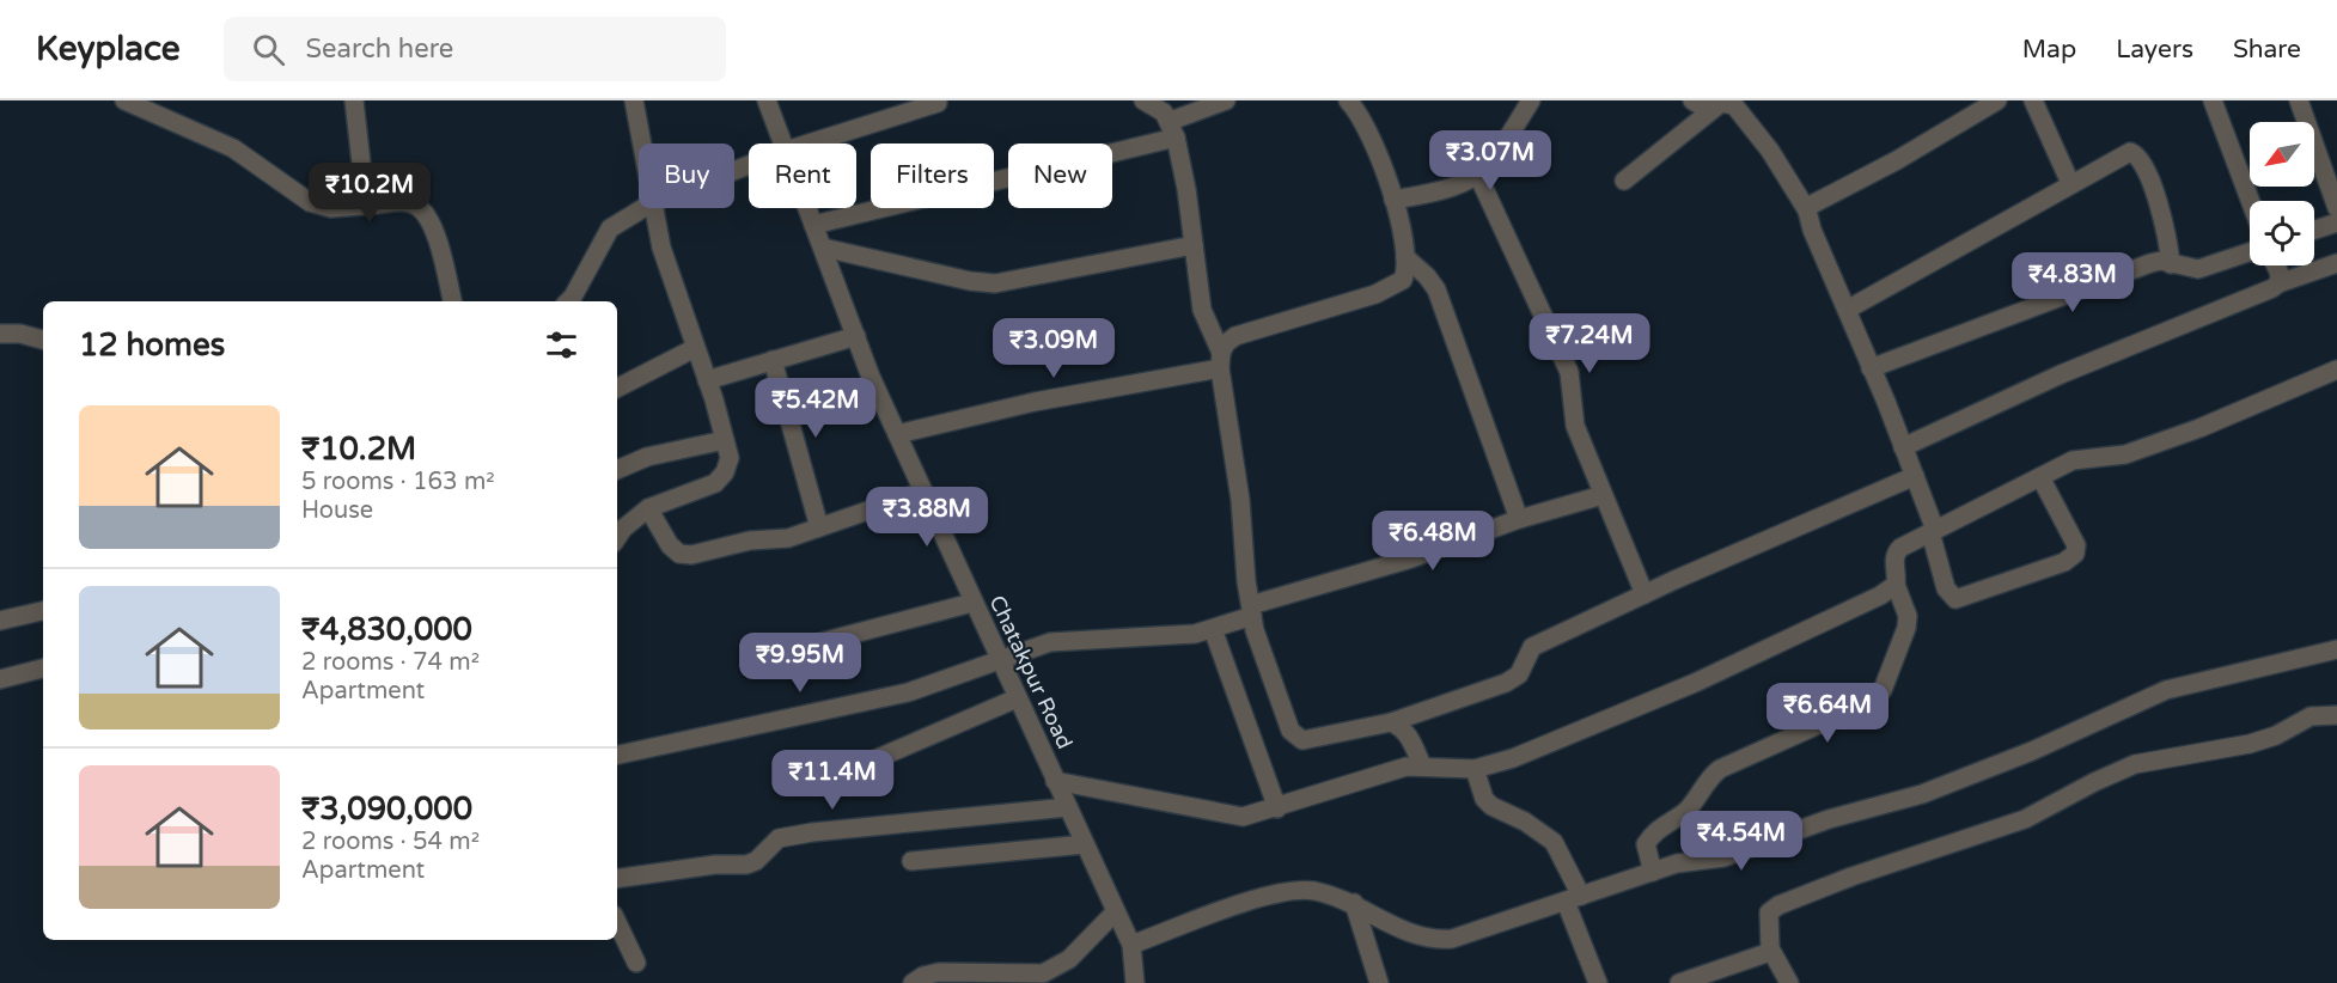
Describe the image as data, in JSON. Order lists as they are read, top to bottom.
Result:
{
  "streets": {
    "street": ["Chatakpur Road"]
  },
  "north": "bottom left",
  "page": {
    "header": "Keyplace",
    "search": "Search here",
    "nav": ["Map", "Layers", "Share"],
    "price": [
      "₹3.07M",
      "₹10.2M",
      "₹4.83M",
      "₹7.24M",
      "₹3.09M",
      "₹5.42M",
      "₹3.88M",
      "₹6.48M",
      "₹9.95M",
      "₹6.64M",
      "₹11.4M",
      "₹4.54M"
    ],
    "chip": [
      "Buy",
      "Rent",
      "Filters",
      "New"
    ],
    "heading": "12 homes",
    "list": [
      {
        "name": "₹10.2M",
        "note": "5 rooms · 163 m² · House"
      },
      {
        "name": "₹4,830,000",
        "note": "2 rooms · 74 m² · Apartment"
      },
      {
        "name": "₹3,090,000",
        "note": "2 rooms · 54 m² · Apartment"
      }
    ]
  }
}
